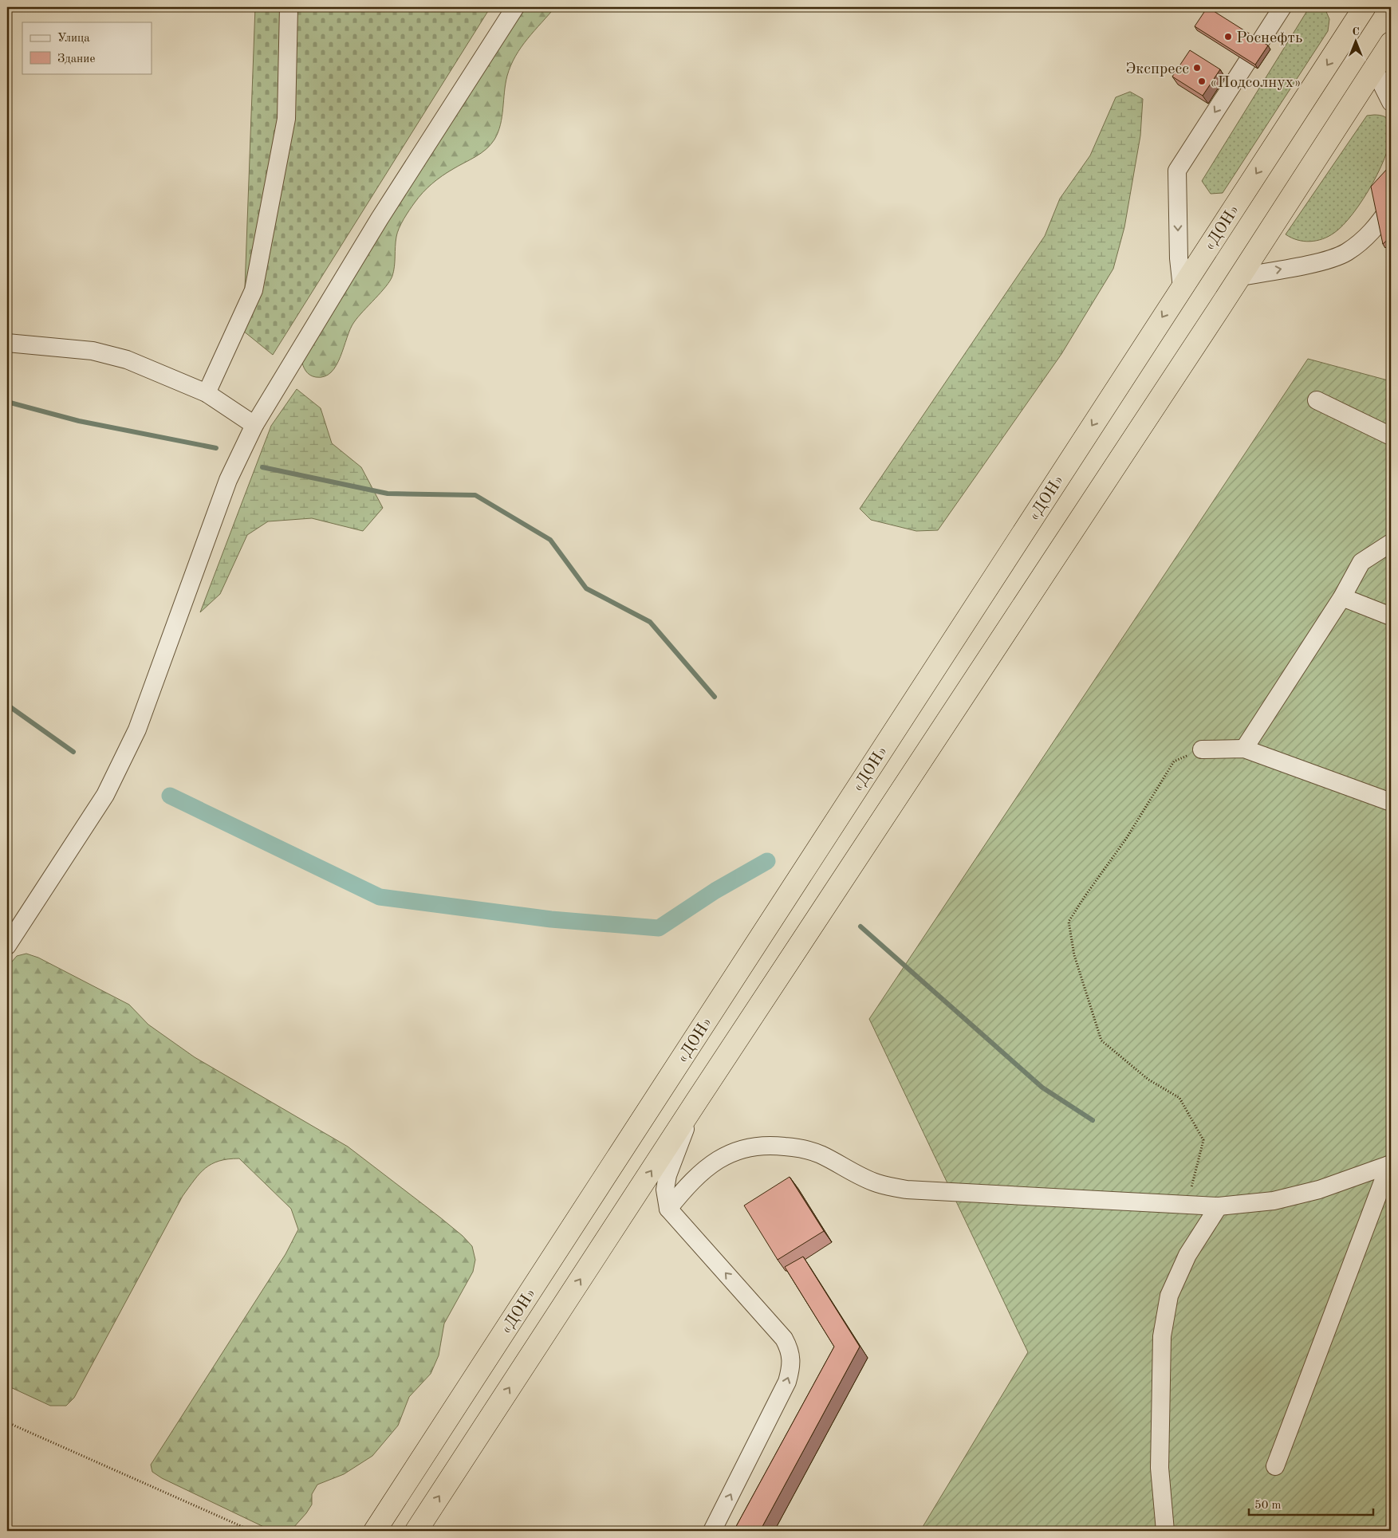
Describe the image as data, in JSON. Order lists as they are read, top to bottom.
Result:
{
  "streets": {
    "highway": ["«ДОН»"]
  },
  "places": ["Роснефть", "Экспресс", "«Подсолнух»"],
  "legend": ["Улица", "Здание"],
  "scale_bar": "50 m",
  "north": "top"
}
